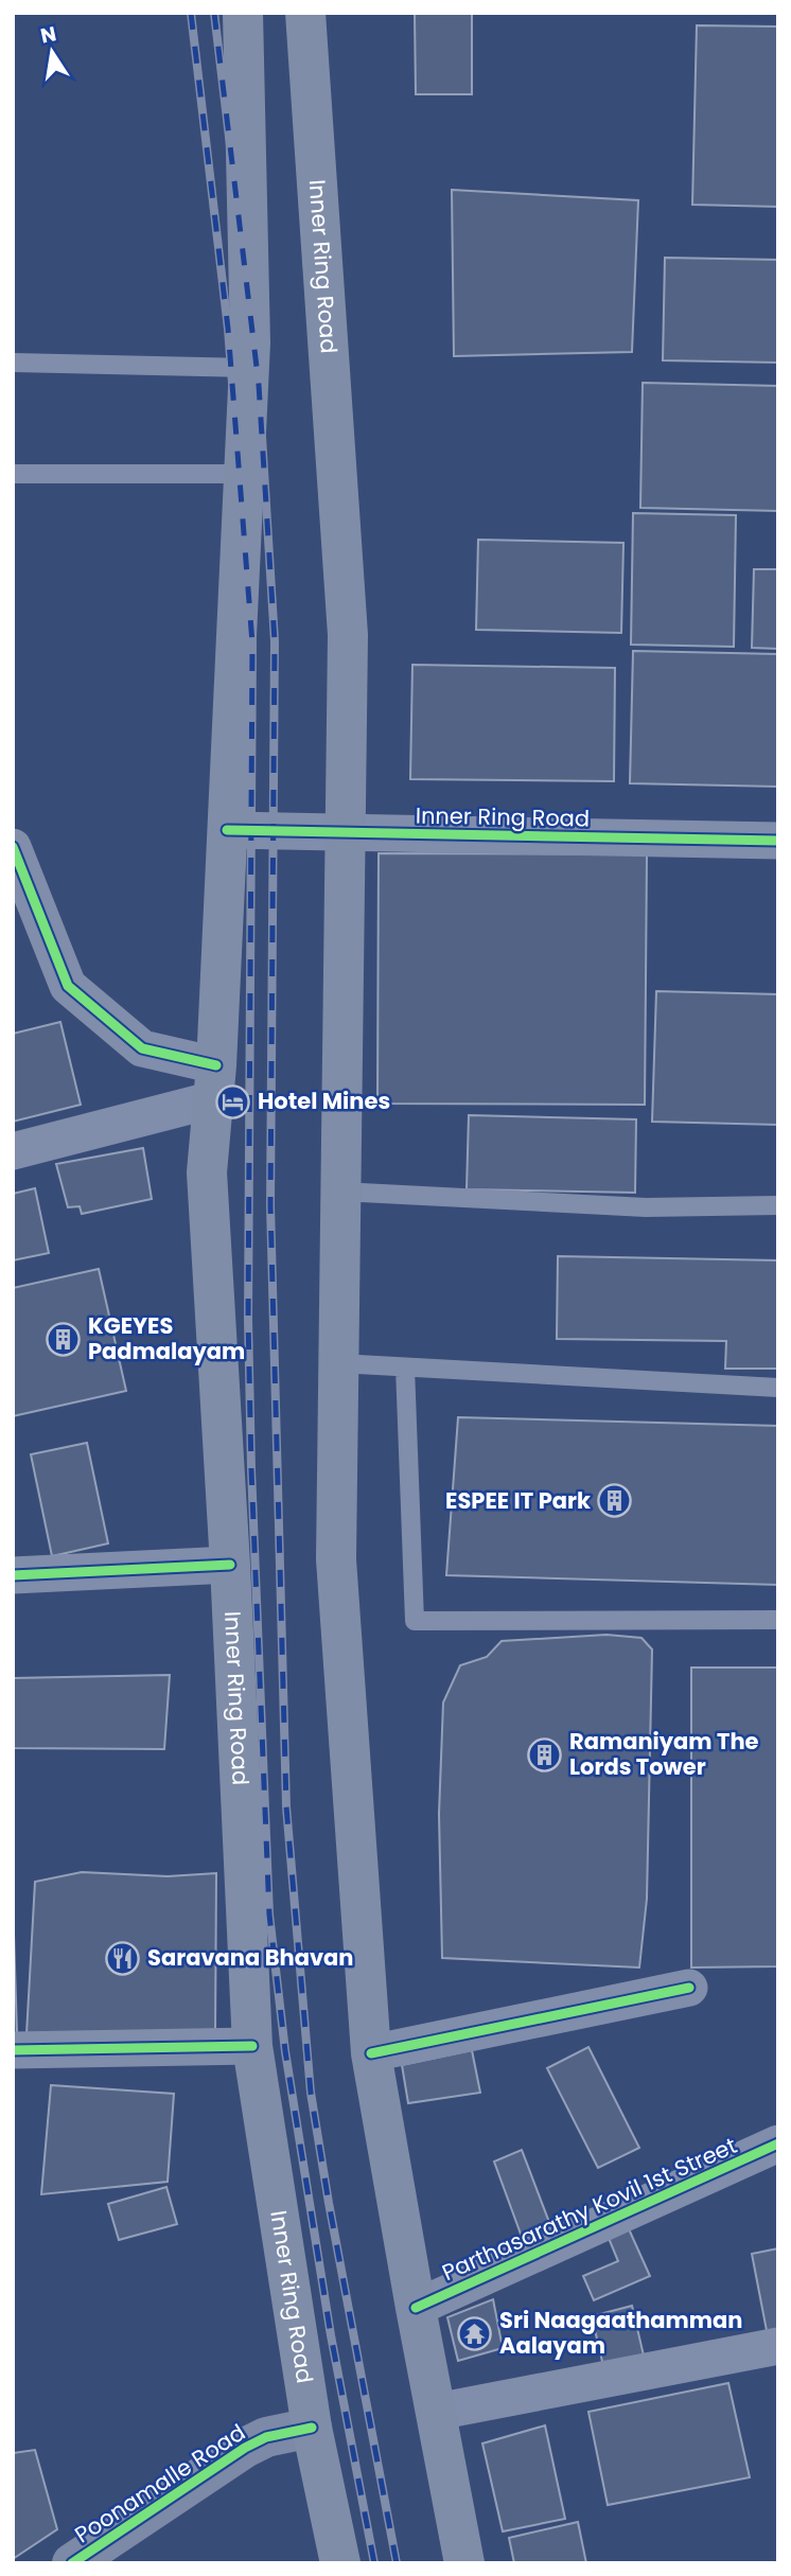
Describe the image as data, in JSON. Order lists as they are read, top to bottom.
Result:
{
  "streets": {
    "main road": ["Inner Ring Road"],
    "street": ["Parthasarathy Kovil 1st Street", "Poonamalle Road"]
  },
  "crossings": [
    ["Inner Ring Road", "Parthasarathy Kovil 1st Street"],
    ["Inner Ring Road", "Poonamalle Road"]
  ],
  "places": {
    "hotel": ["Hotel Mines"],
    "building": ["KGEYES Padmalayam", "ESPEE IT Park", "Ramaniyam The Lords Tower"],
    "restaurant": ["Saravana Bhavan"],
    "temple": ["Sri Naagaathamman Aalayam"]
  },
  "north": "top"
}
